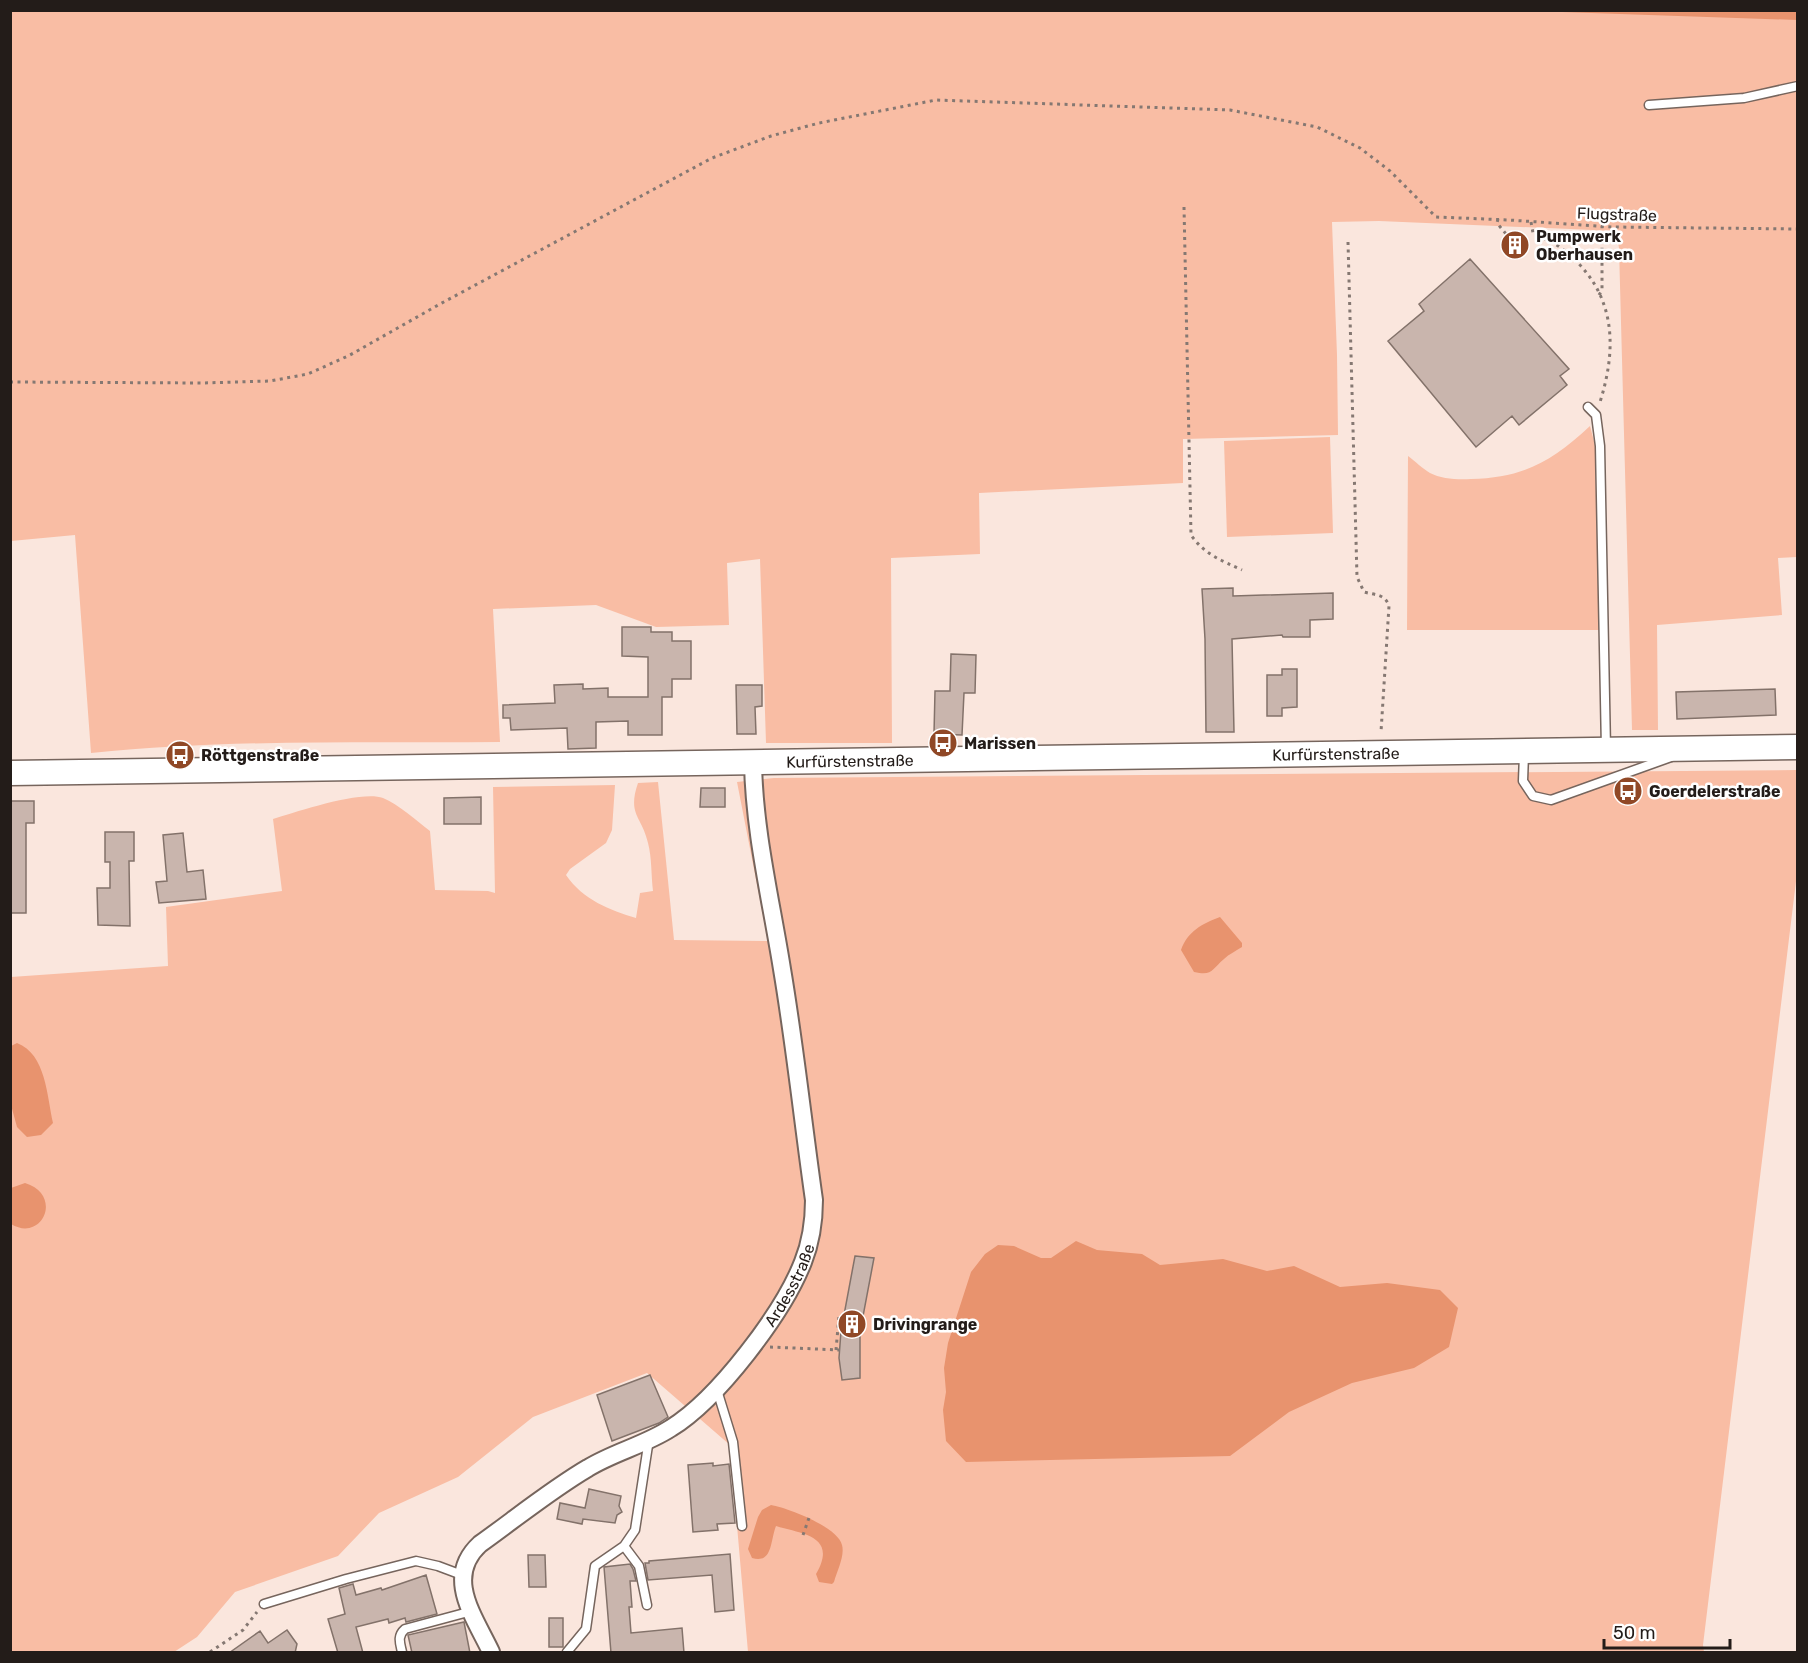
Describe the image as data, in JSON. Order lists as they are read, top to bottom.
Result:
{
  "streets": {
    "main road": ["Kurfürstenstraße"],
    "street": ["Ardesstraße"],
    "path": ["Flugstraße"]
  },
  "crossings": [
    ["Kurfürstenstraße", "Ardesstraße"]
  ],
  "places": {
    "building": ["Pumpwerk Oberhausen", "Drivingrange"],
    "bus stop": ["Marissen", "Röttgenstraße", "Goerdelerstraße"]
  },
  "scale_bar": "50 m"
}
